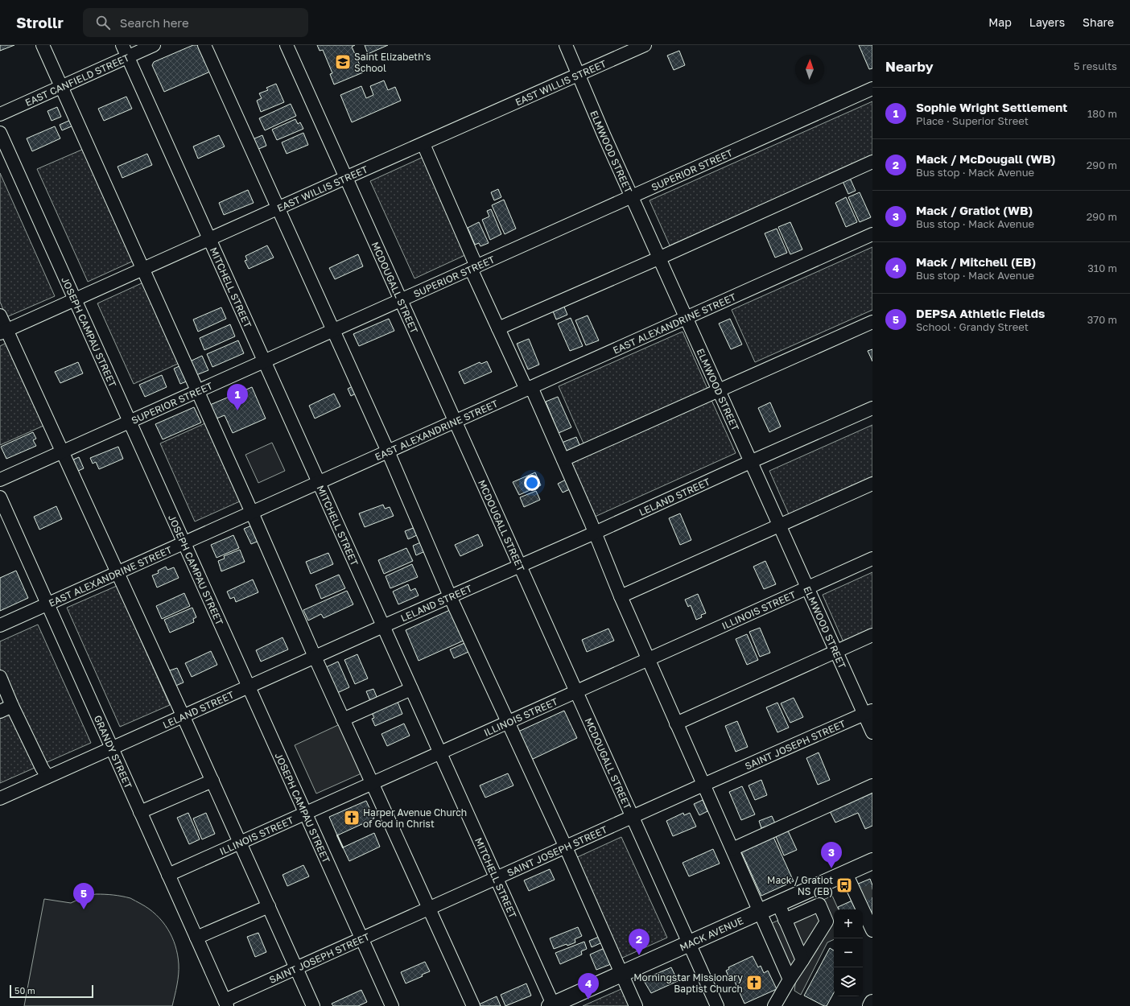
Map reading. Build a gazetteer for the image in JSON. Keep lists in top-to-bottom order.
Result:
{
  "streets": {
    "main road": ["MACK AVENUE"],
    "street": [
      "EAST CANFIELD STREET",
      "EAST WILLIS STREET",
      "ELMWOOD STREET",
      "SUPERIOR STREET",
      "MITCHELL STREET",
      "MCDOUGALL STREET",
      "EAST ALEXANDRINE STREET",
      "JOSEPH CAMPAU STREET",
      "LELAND STREET",
      "ILLINOIS STREET",
      "SAINT JOSEPH STREET",
      "GRANDY STREET"
    ]
  },
  "crossings": [
    ["EAST CANFIELD STREET", "MITCHELL STREET"],
    ["EAST WILLIS STREET", "ELMWOOD STREET"],
    ["EAST WILLIS STREET", "MITCHELL STREET"],
    ["EAST WILLIS STREET", "MCDOUGALL STREET"],
    ["EAST WILLIS STREET", "JOSEPH CAMPAU STREET"],
    ["ELMWOOD STREET", "SUPERIOR STREET"],
    ["ELMWOOD STREET", "EAST ALEXANDRINE STREET"],
    ["ELMWOOD STREET", "LELAND STREET"],
    ["ELMWOOD STREET", "ILLINOIS STREET"],
    ["ELMWOOD STREET", "SAINT JOSEPH STREET"],
    ["SUPERIOR STREET", "MITCHELL STREET"],
    ["SUPERIOR STREET", "MCDOUGALL STREET"],
    ["SUPERIOR STREET", "JOSEPH CAMPAU STREET"],
    ["MITCHELL STREET", "EAST ALEXANDRINE STREET"],
    ["MITCHELL STREET", "LELAND STREET"],
    ["MITCHELL STREET", "ILLINOIS STREET"],
    ["MITCHELL STREET", "SAINT JOSEPH STREET"],
    ["MITCHELL STREET", "MACK AVENUE"],
    ["MCDOUGALL STREET", "EAST ALEXANDRINE STREET"],
    ["MCDOUGALL STREET", "LELAND STREET"],
    ["MCDOUGALL STREET", "ILLINOIS STREET"],
    ["MCDOUGALL STREET", "SAINT JOSEPH STREET"],
    ["MCDOUGALL STREET", "MACK AVENUE"],
    ["EAST ALEXANDRINE STREET", "JOSEPH CAMPAU STREET"],
    ["EAST ALEXANDRINE STREET", "GRANDY STREET"],
    ["JOSEPH CAMPAU STREET", "LELAND STREET"],
    ["JOSEPH CAMPAU STREET", "ILLINOIS STREET"],
    ["JOSEPH CAMPAU STREET", "SAINT JOSEPH STREET"],
    ["LELAND STREET", "GRANDY STREET"],
    ["ILLINOIS STREET", "GRANDY STREET"],
    ["SAINT JOSEPH STREET", "GRANDY STREET"]
  ],
  "places": {
    "school or university": ["Saint Elizabeth's School"],
    "church": ["Harper Avenue Church of God in Christ", "Morningstar Missionary Baptist Church"],
    "bus stop": ["Mack / Gratiot NS (EB)"]
  },
  "scale_bar": "50 m",
  "north": "top",
  "page": {
    "header": "Strollr",
    "search": "Search here",
    "nav": ["Map", "Layers", "Share"],
    "heading": ["Nearby", "5 results"],
    "list": [
      {
        "mark": "1",
        "name": "Sophie Wright Settlement",
        "note": "Place · Superior Street",
        "value": "180 m"
      },
      {
        "mark": "2",
        "name": "Mack / McDougall (WB)",
        "note": "Bus stop · Mack Avenue",
        "value": "290 m"
      },
      {
        "mark": "3",
        "name": "Mack / Gratiot (WB)",
        "note": "Bus stop · Mack Avenue",
        "value": "290 m"
      },
      {
        "mark": "4",
        "name": "Mack / Mitchell (EB)",
        "note": "Bus stop · Mack Avenue",
        "value": "310 m"
      },
      {
        "mark": "5",
        "name": "DEPSA Athletic Fields",
        "note": "School · Grandy Street",
        "value": "370 m"
      }
    ],
    "pins": [
      "1",
      "3",
      "5",
      "2",
      "4"
    ],
    "map_buttons": ["+", "−"],
    "scale": "50 m"
  }
}
